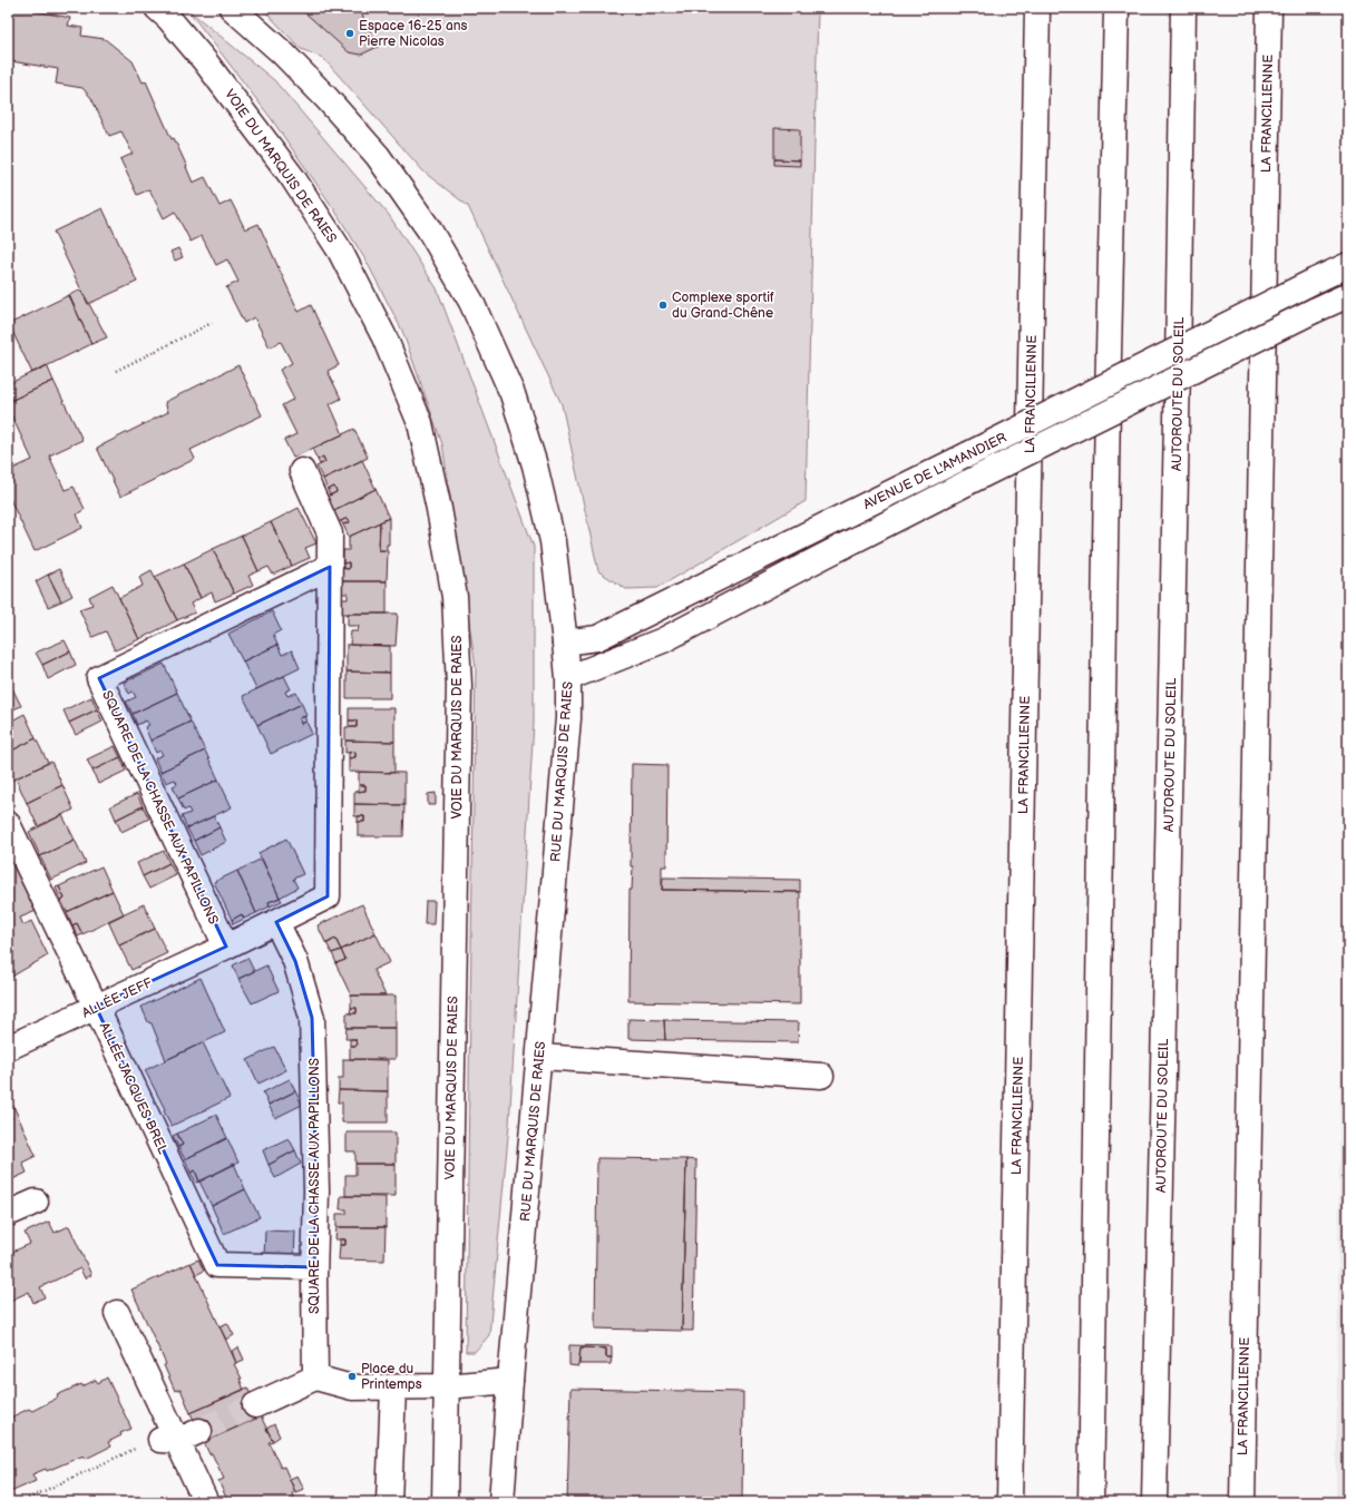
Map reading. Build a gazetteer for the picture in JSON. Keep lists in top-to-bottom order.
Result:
{
  "streets": {
    "main road": [
      "LA FRANCILIENNE",
      "VOIE DU MARQUIS DE RAIES",
      "AUTOROUTE DU SOLEIL",
      "AVENUE DE L'AMANDIER",
      "RUE DU MARQUIS DE RAIES",
      "SQUARE DE LA CHASSE AUX PAPILLONS",
      "ALLÉE JEFF",
      "ALLÉE JACQUES BREL"
    ]
  },
  "crossings": [
    ["AVENUE DE L'AMANDIER", "RUE DU MARQUIS DE RAIES"],
    ["SQUARE DE LA CHASSE AUX PAPILLONS", "ALLÉE JEFF"],
    ["SQUARE DE LA CHASSE AUX PAPILLONS", "ALLÉE JACQUES BREL"],
    ["ALLÉE JEFF", "ALLÉE JACQUES BREL"]
  ],
  "places": ["Espace 16-25 ans Pierre Nicolas", "Complexe sportif du Grand-Chêne", "Place du Printemps"]
}
